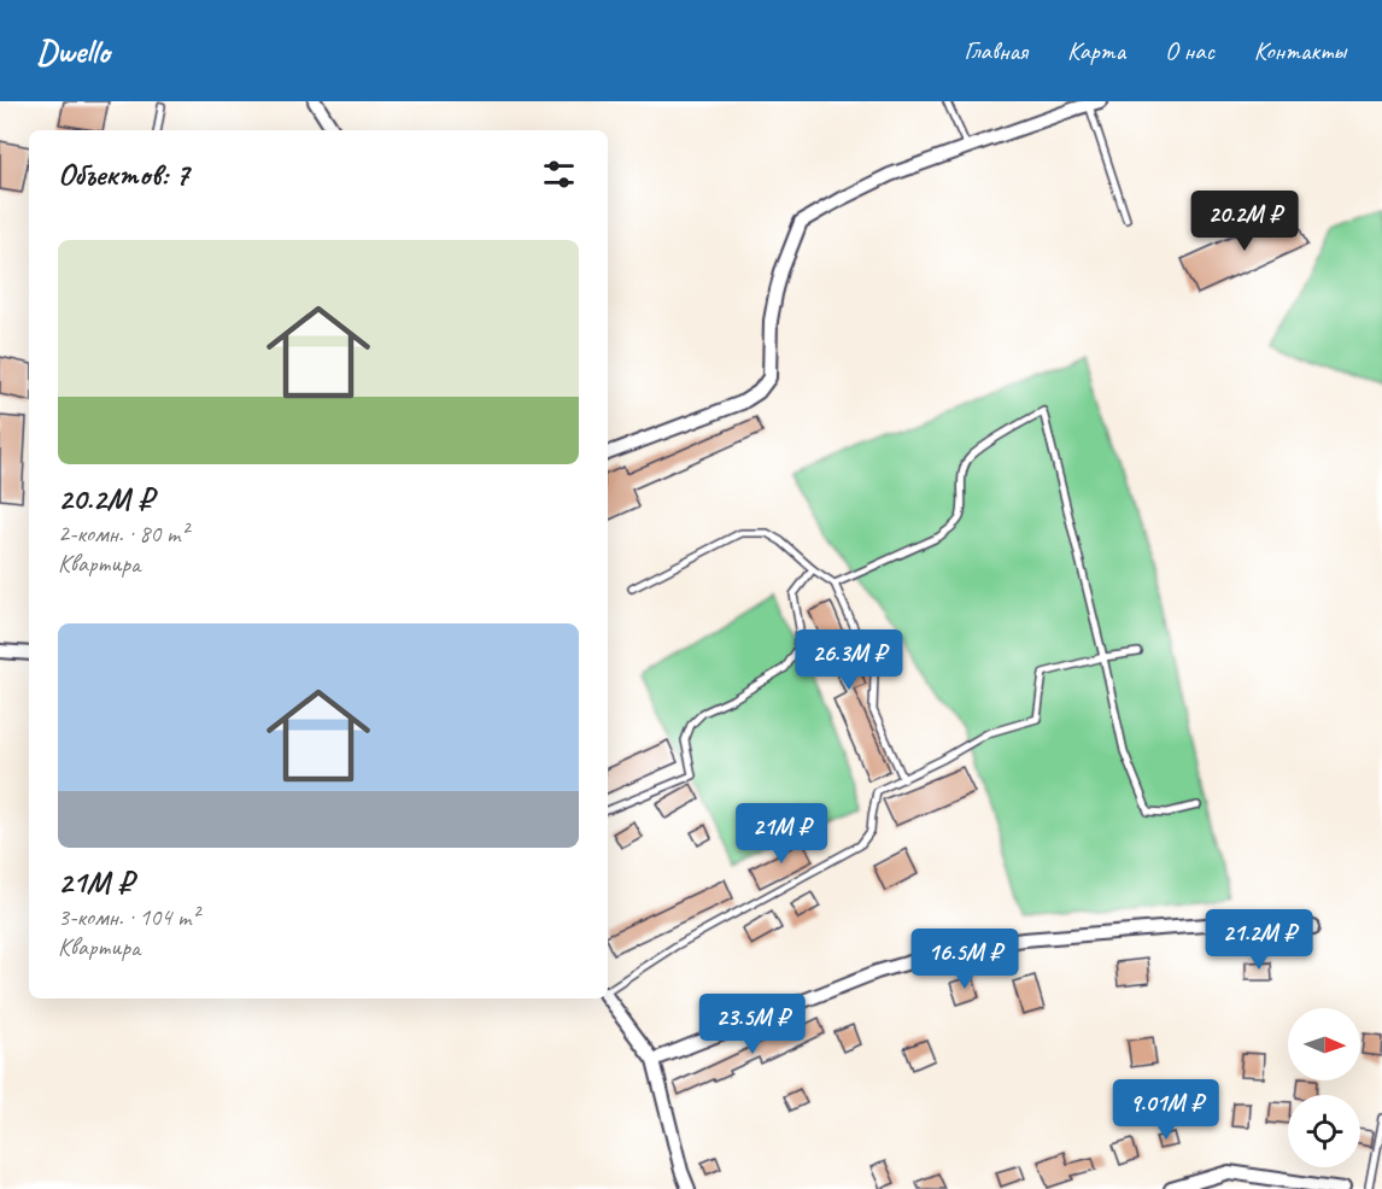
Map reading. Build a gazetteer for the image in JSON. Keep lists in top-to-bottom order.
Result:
{
  "north": "right",
  "page": {
    "header": "Dwello",
    "nav": [
      "Главная",
      "Карта",
      "О нас",
      "Контакты"
    ],
    "heading": "Объектов: 7",
    "price": [
      "20.2M ₽",
      "26.3M ₽",
      "21M ₽",
      "21.2M ₽",
      "16.5M ₽",
      "23.5M ₽",
      "9.01M ₽"
    ],
    "list": [
      {
        "name": "20.2M ₽",
        "note": "2-комн. · 80 m² · Квартира"
      },
      {
        "name": "21M ₽",
        "note": "3-комн. · 104 m² · Квартира"
      }
    ]
  }
}
